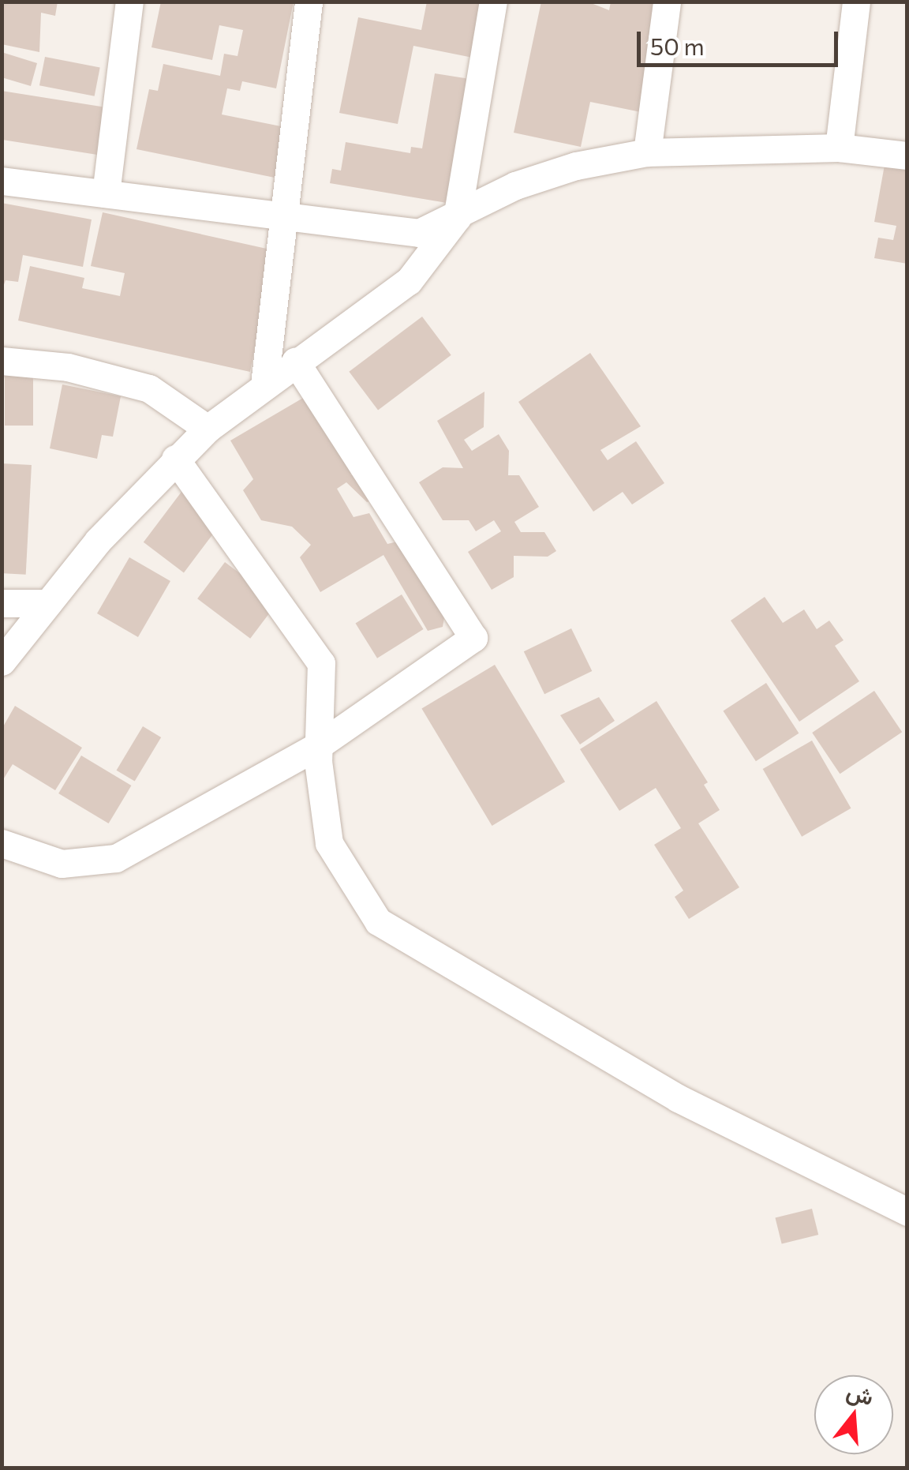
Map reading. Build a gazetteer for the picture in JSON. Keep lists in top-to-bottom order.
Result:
{
  "scale_bar": "50 m",
  "north": "top"
}
